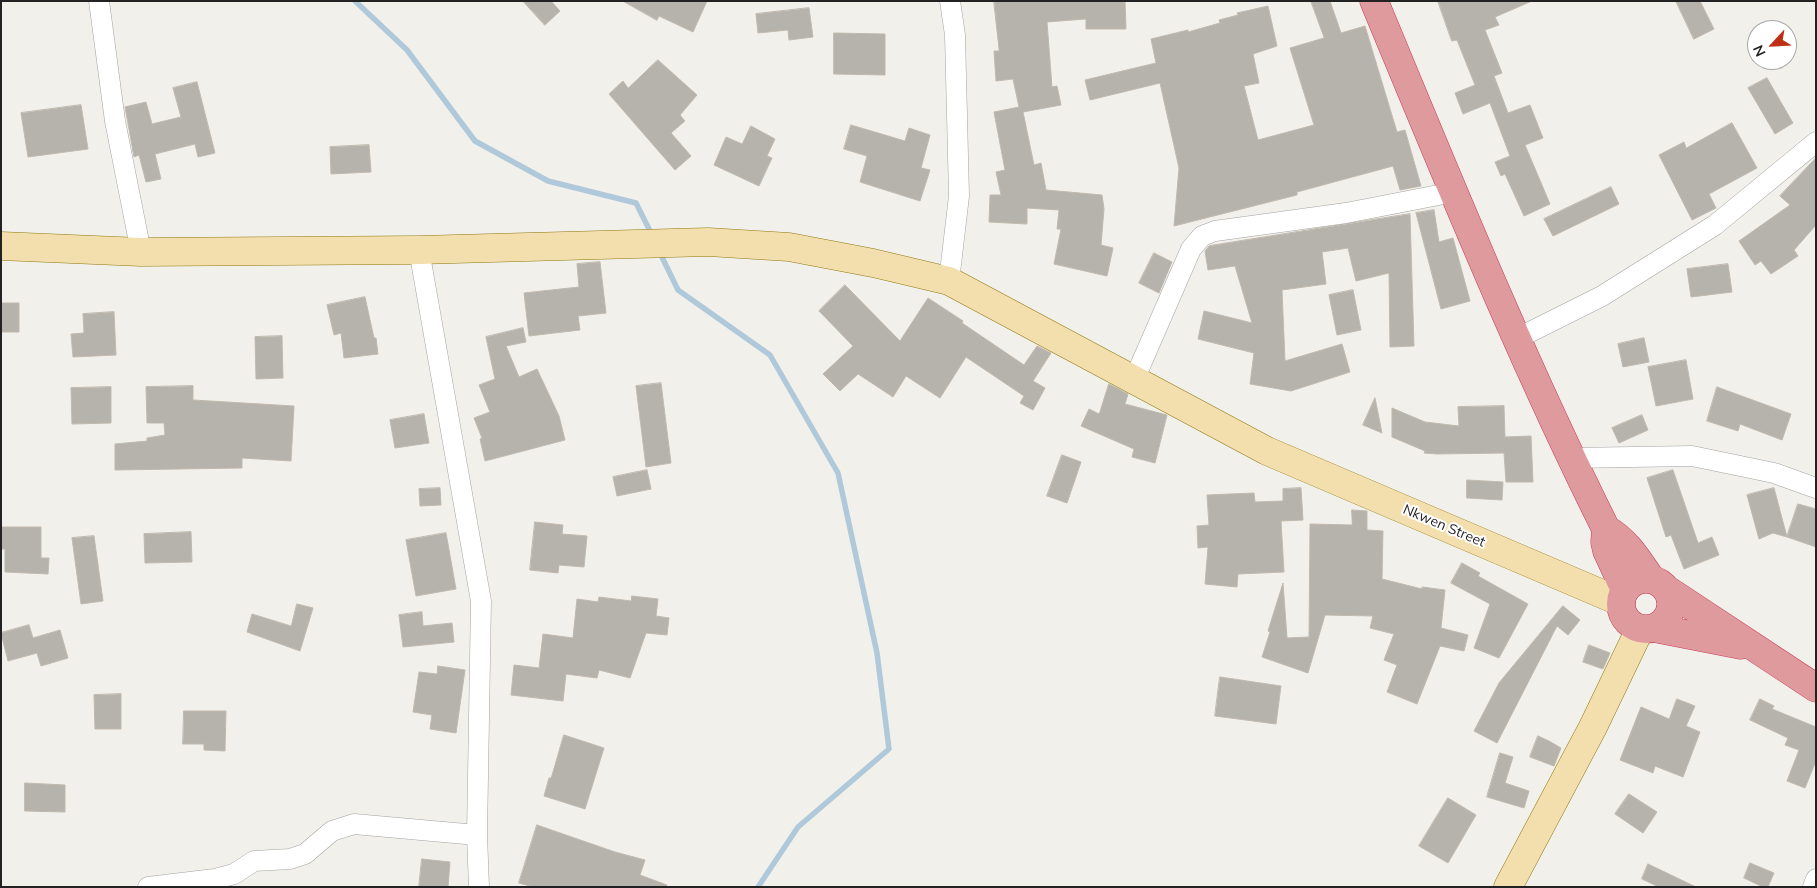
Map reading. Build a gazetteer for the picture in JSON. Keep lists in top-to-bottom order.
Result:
{
  "streets": {
    "main road": ["Nkwen Street"]
  },
  "north": "bottom left"
}
